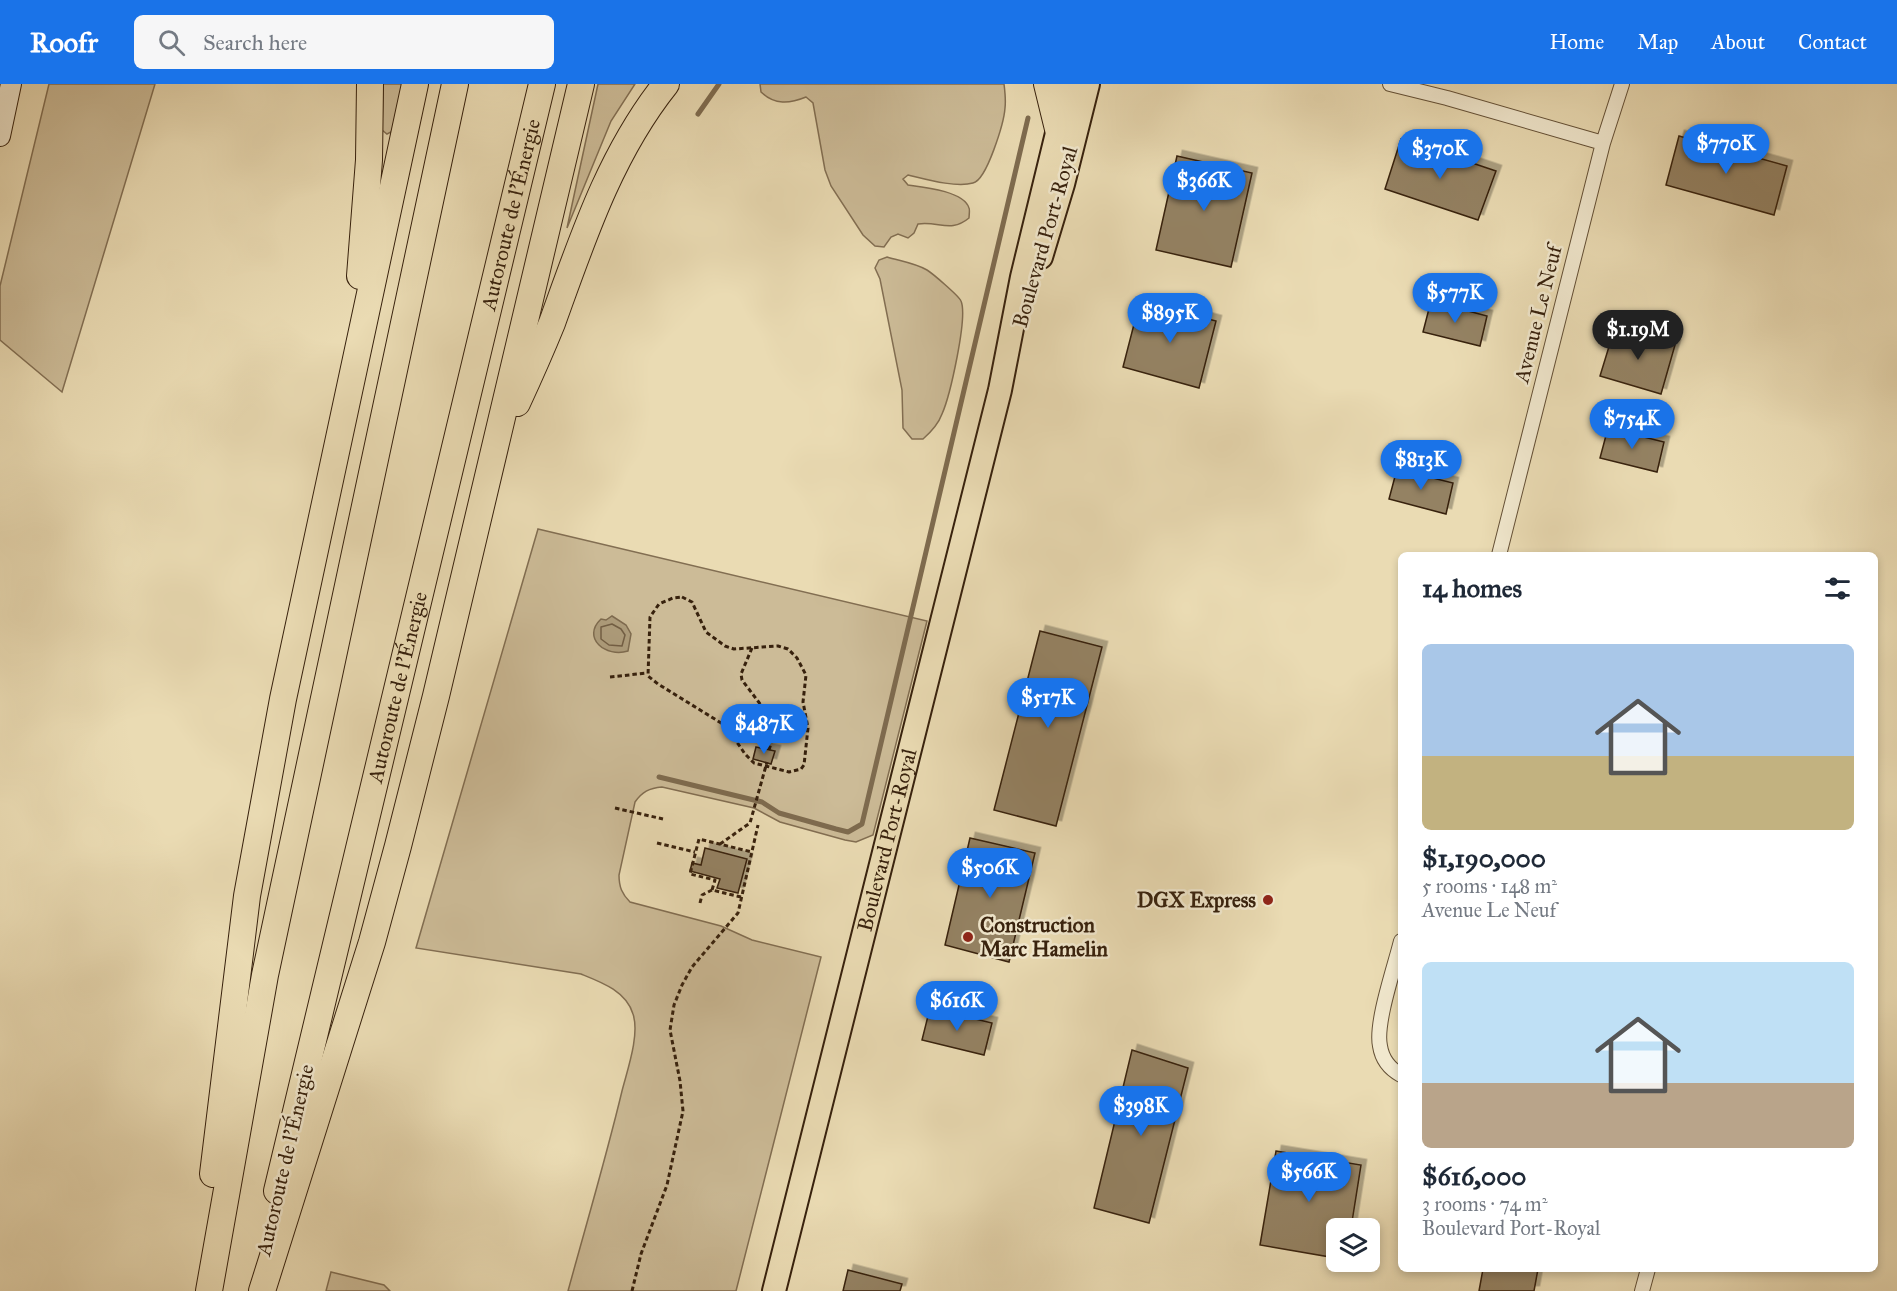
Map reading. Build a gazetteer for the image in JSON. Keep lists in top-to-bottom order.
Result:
{
  "streets": {
    "highway": ["Autoroute de l'Énergie"],
    "main road": ["Boulevard Port-Royal"],
    "street": ["Avenue Le Neuf"]
  },
  "places": ["DGX Express", "Construction Marc Hamelin"],
  "page": {
    "header": "Roofr",
    "search": "Search here",
    "nav": [
      "Home",
      "Map",
      "About",
      "Contact"
    ],
    "price": [
      "$770K",
      "$370K",
      "$366K",
      "$577K",
      "$895K",
      "$1.19M",
      "$754K",
      "$813K",
      "$517K",
      "$487K",
      "$506K",
      "$616K",
      "$398K",
      "$566K"
    ],
    "heading": "14 homes",
    "list": [
      {
        "name": "$1,190,000",
        "note": "5 rooms · 148 m² · Avenue Le Neuf"
      },
      {
        "name": "$616,000",
        "note": "3 rooms · 74 m² · Boulevard Port-Royal"
      }
    ]
  }
}
